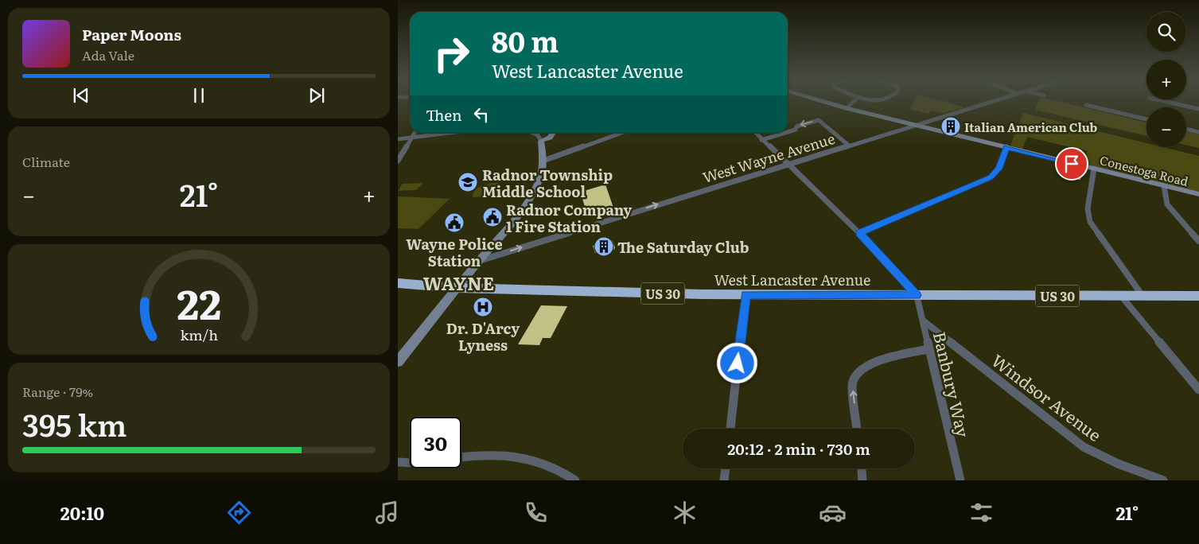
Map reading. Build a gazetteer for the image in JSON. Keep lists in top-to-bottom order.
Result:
{
  "streets": {
    "highway": ["West Lancaster Avenue", "US 30"],
    "main road": ["Conestoga Road"],
    "street": ["West Wayne Avenue", "Banbury Way", "Windsor Avenue"]
  },
  "crossings": [
    ["West Wayne Avenue", "Conestoga Road"],
    ["West Lancaster Avenue", "US 30"],
    ["West Lancaster Avenue", "Banbury Way"],
    ["Banbury Way", "Windsor Avenue"]
  ],
  "one_way": ["West Wayne Avenue"],
  "districts": ["WAYNE"],
  "places": {
    "building": ["Italian American Club", "The Saturday Club"],
    "school or university": ["Radnor Township Middle School"],
    "public building": ["Radnor Company 1 Fire Station", "Wayne Police Station"],
    "hospital": ["Dr. D'Arcy Lyness"]
  },
  "page": {
    "map_buttons": ["+", "−"],
    "turn": ["80 m", "West Lancaster Avenue"],
    "song": ["Paper Moons", "Ada Vale"],
    "then": "Then",
    "tile": [
      "Climate",
      ["Range · 79%", "395 km"]
    ],
    "heat": ["−", "21°", "+"],
    "limit": "30",
    "trip": "20:12 · 2 min · 730 m",
    "tabs": ["20:10", "21°"],
    "gauge": ["22", "km/h"]
  }
}
